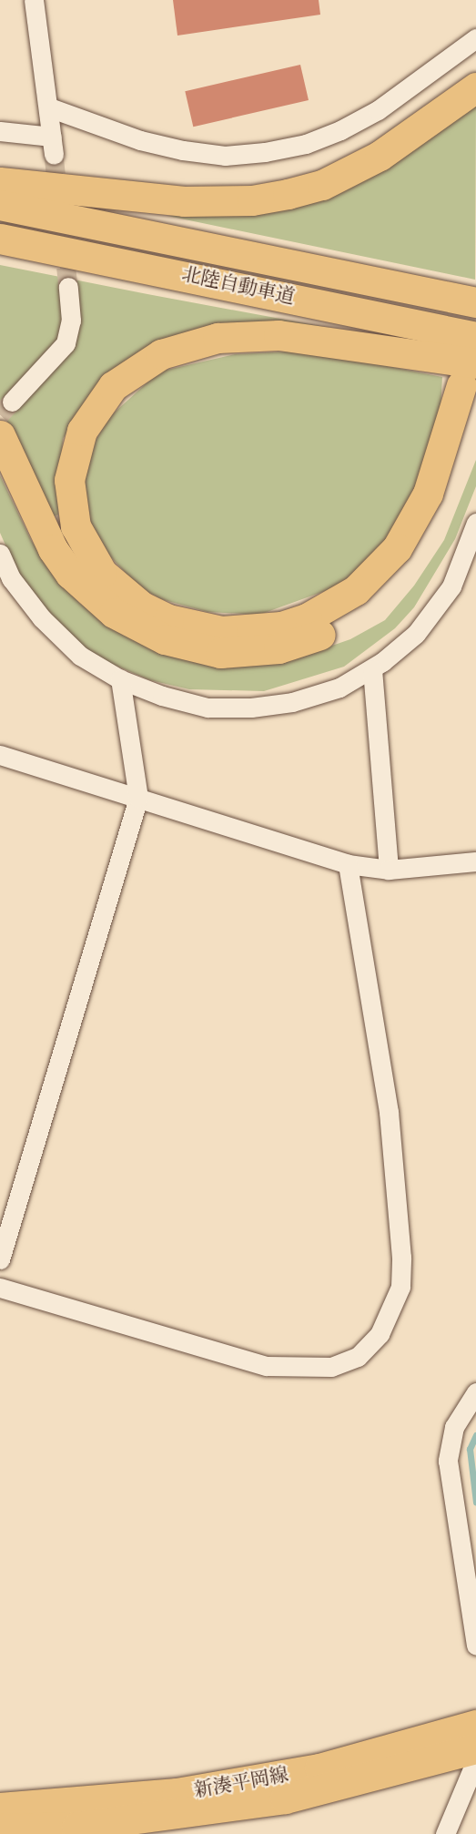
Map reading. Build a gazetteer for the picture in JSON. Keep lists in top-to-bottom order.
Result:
{
  "streets": {
    "main road": ["北陸自動車道", "新湊平岡線"]
  }
}
